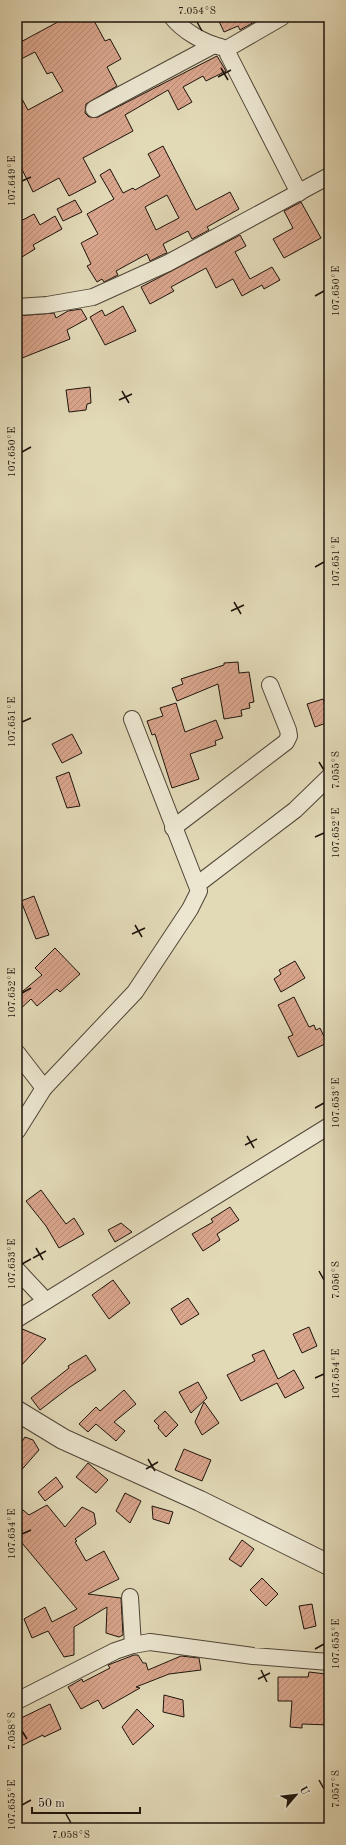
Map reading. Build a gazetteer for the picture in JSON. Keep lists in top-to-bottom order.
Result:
{
  "scale_bar": "50 m",
  "north": "top right",
  "coordinates": [
    "7.054°S",
    "107.649°E",
    "107.650°E",
    "107.651°E",
    "7.055°S",
    "107.652°E",
    "107.653°E",
    "7.056°S",
    "107.654°E",
    "107.655°E",
    "7.058°S",
    "7.057°S"
  ]
}
